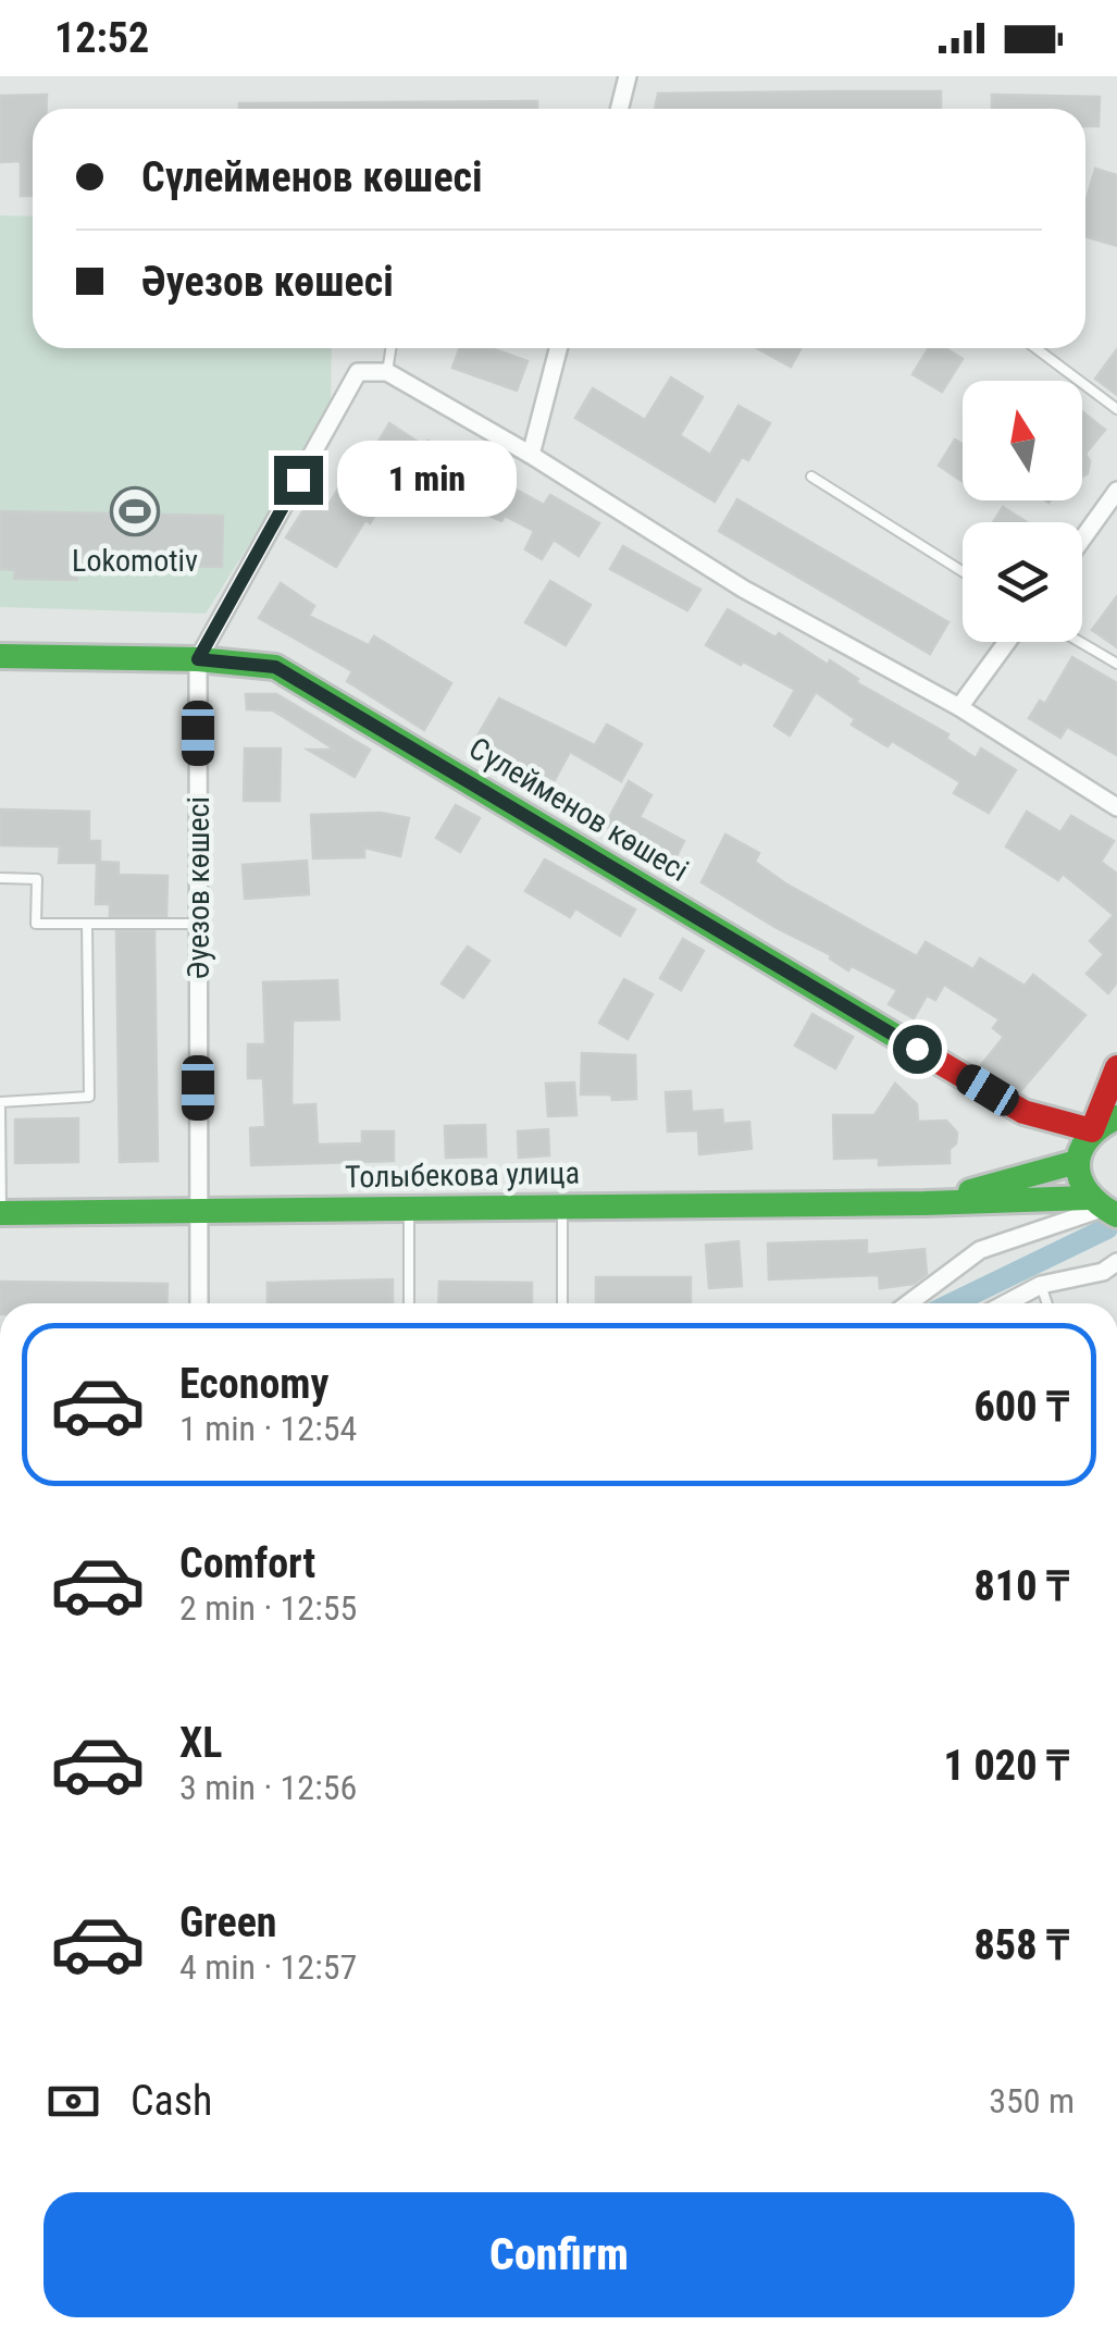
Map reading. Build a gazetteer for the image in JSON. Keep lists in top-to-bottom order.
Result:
{
  "streets": {
    "main road": ["Сүлейменов көшесі", "Толыбекова улица"],
    "street": ["Әуезов көшесі"]
  },
  "crossings": [
    ["Сүлейменов көшесі", "Әуезов көшесі"],
    ["Әуезов көшесі", "Толыбекова улица"]
  ],
  "places": {
    "sports": ["Lokomotiv"]
  },
  "north": "top",
  "page": {
    "status": "12:52",
    "banner": ["Сүлейменов көшесі", "Әуезов көшесі"],
    "bubble": "1 min",
    "list": [
      {
        "name": "Economy",
        "note": "1 min · 12:54",
        "value": "600 ₸"
      },
      {
        "name": "Comfort",
        "note": "2 min · 12:55",
        "value": "810 ₸"
      },
      {
        "name": "XL",
        "note": "3 min · 12:56",
        "value": "1 020 ₸"
      },
      {
        "name": "Green",
        "note": "4 min · 12:57",
        "value": "858 ₸"
      }
    ],
    "pay": ["Cash", "350 m"],
    "buttons": "Confirm"
  }
}
